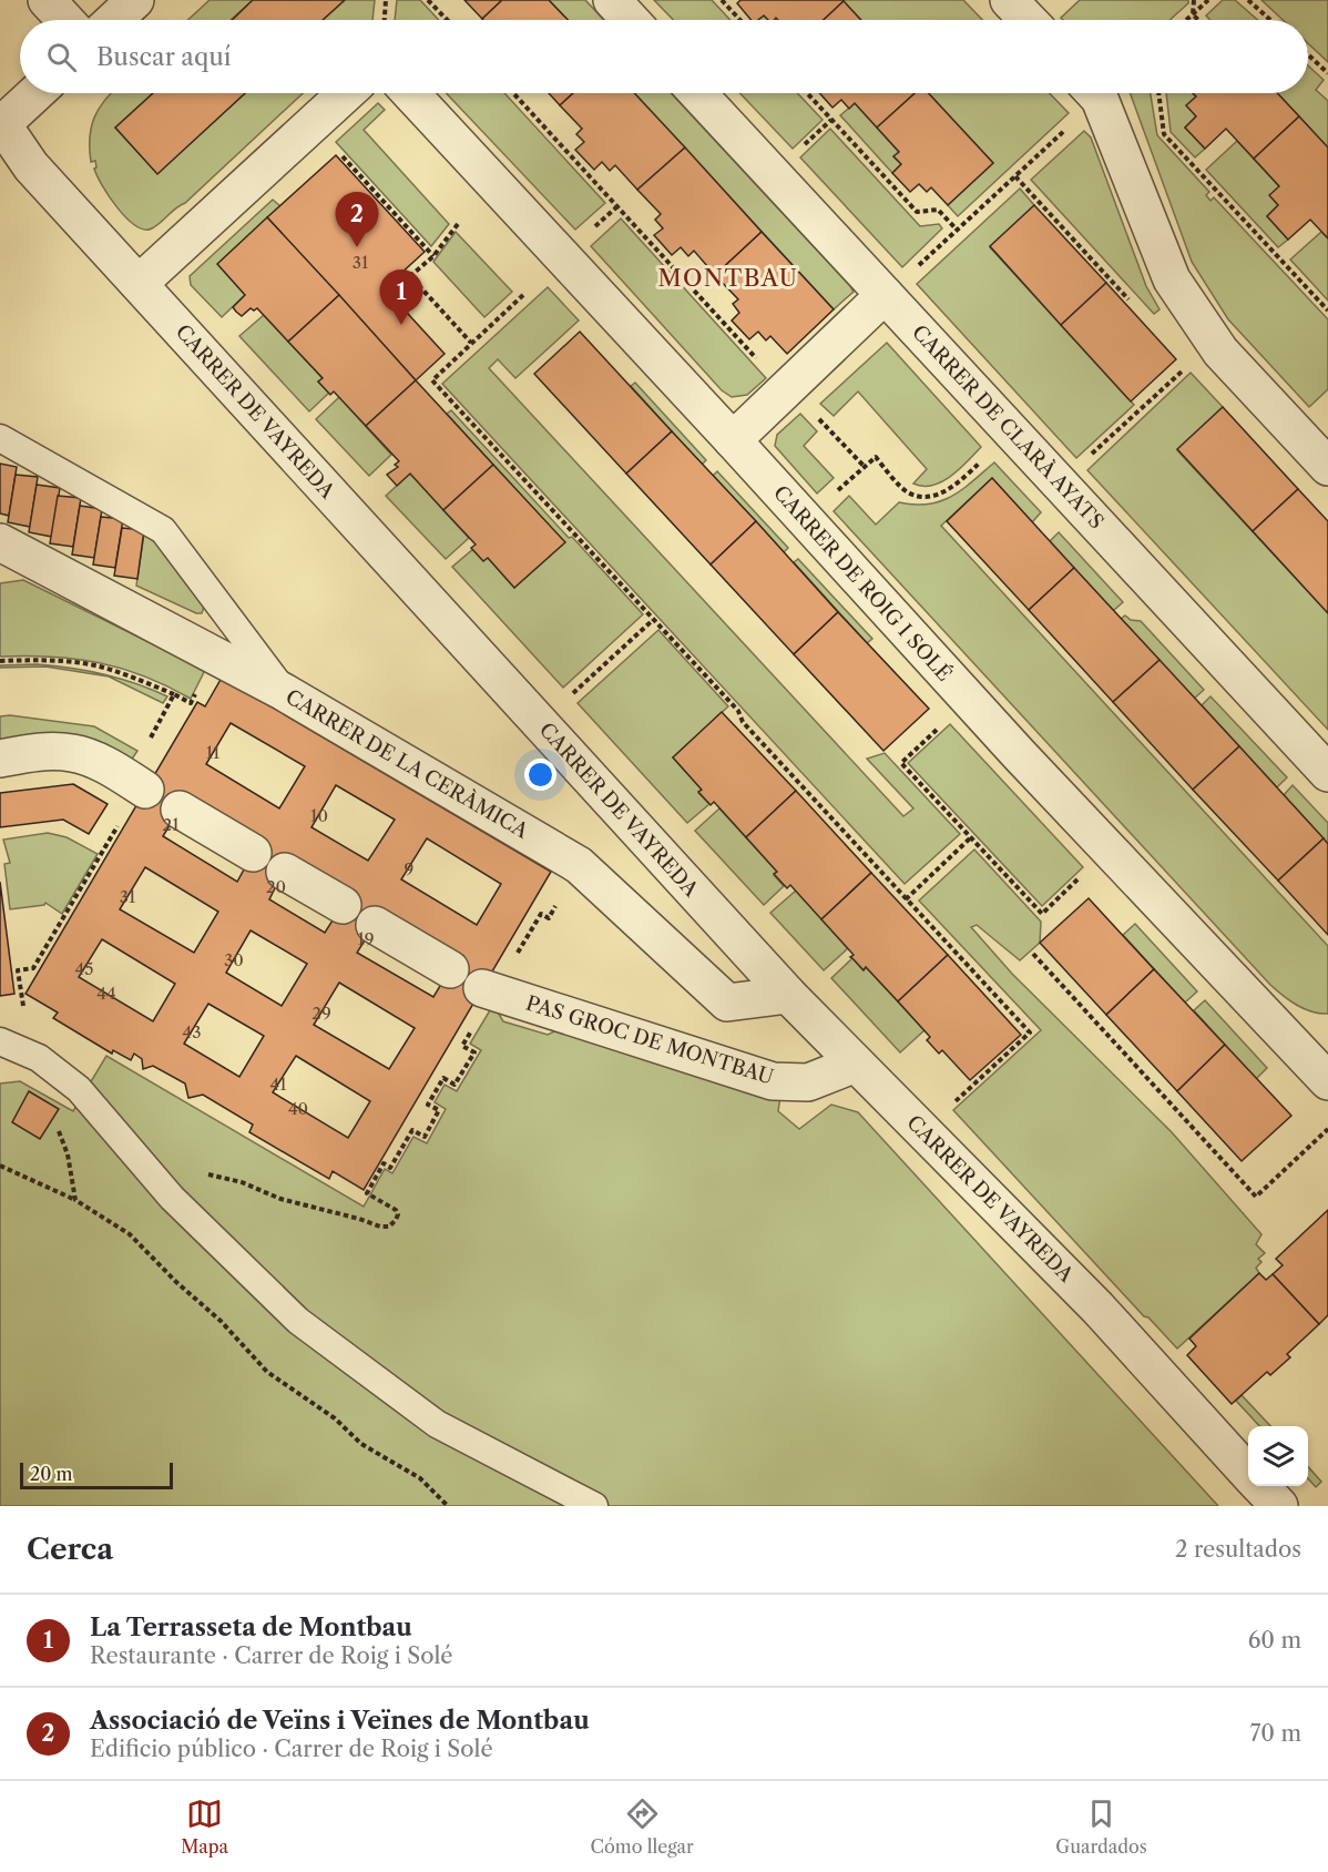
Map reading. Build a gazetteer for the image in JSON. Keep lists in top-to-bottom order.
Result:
{
  "streets": {
    "street": [
      "CARRER DE VAYREDA",
      "CARRER DE CLARÀ AYATS",
      "CARRER DE ROIG I SOLÉ",
      "CARRER DE LA CERÀMICA",
      "PAS GROC DE MONTBAU"
    ]
  },
  "crossings": [
    ["CARRER DE VAYREDA", "CARRER DE LA CERÀMICA"],
    ["CARRER DE VAYREDA", "PAS GROC DE MONTBAU"]
  ],
  "districts": ["MONTBAU"],
  "house_numbers": [
    "31",
    "11",
    "10",
    "21",
    "9",
    "20",
    "31",
    "19",
    "30",
    "45",
    "44",
    "29",
    "43",
    "41",
    "40"
  ],
  "scale_bar": "20 m",
  "page": {
    "search": "Buscar aquí",
    "pins": ["2", "1"],
    "scale": "20 m",
    "heading": ["Cerca", "2 resultados"],
    "list": [
      {
        "mark": "1",
        "name": "La Terrasseta de Montbau",
        "note": "Restaurante · Carrer de Roig i Solé",
        "value": "60 m"
      },
      {
        "mark": "2",
        "name": "Associació de Veïns i Veïnes de Montbau",
        "note": "Edificio público · Carrer de Roig i Solé",
        "value": "70 m"
      }
    ],
    "nav": ["Mapa", "Cómo llegar", "Guardados"]
  }
}
